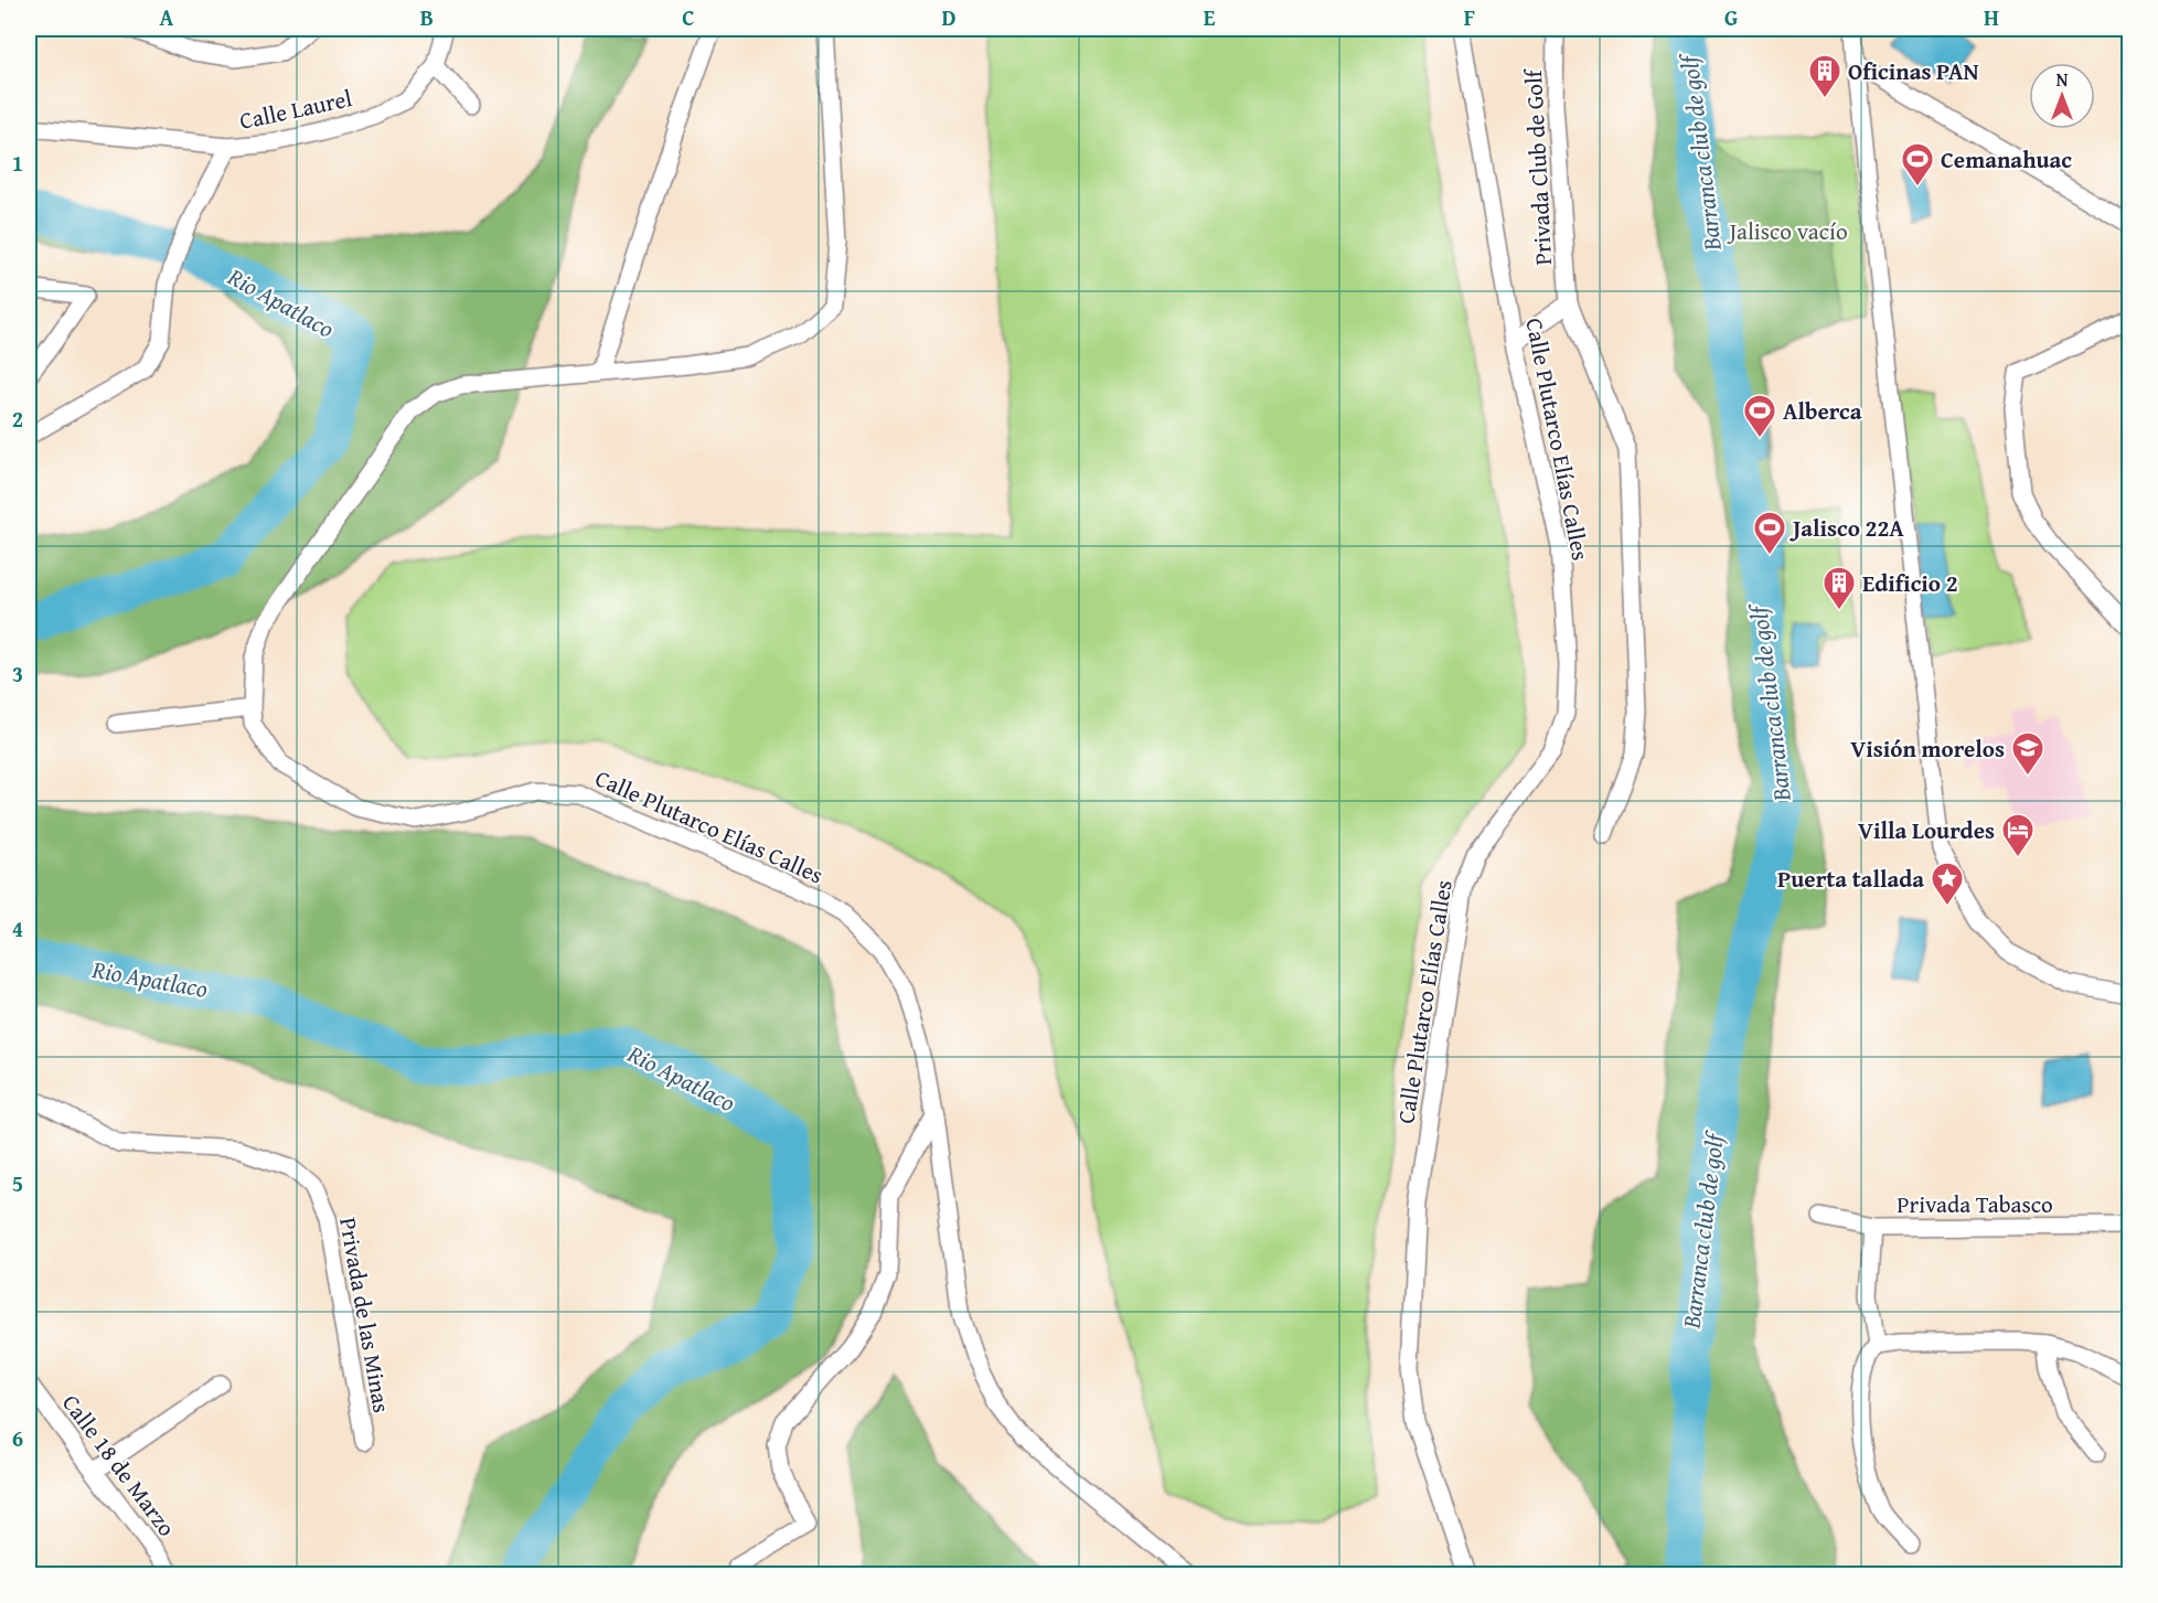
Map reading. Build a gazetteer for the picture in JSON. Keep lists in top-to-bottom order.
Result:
{
  "streets": {
    "street": [
      "Calle Laurel",
      "Privada Club de Golf",
      "Calle Plutarco Elías Calles",
      "Privada Tabasco",
      "Privada de las Minas",
      "Calle 18 de Marzo"
    ]
  },
  "water": ["Barranca club de golf", "Rio Apatlaco"],
  "parks": ["Jalisco vacío"],
  "places": {
    "building": ["Oficinas PAN", "Edificio 2"],
    "sports": ["Cemanahuac", "Alberca", "Jalisco 22A"],
    "school or university": ["Visión morelos"],
    "hotel": ["Villa Lourdes"],
    "place": ["Puerta tallada"]
  },
  "north": "top",
  "grid": {
    "columns": [
      "A",
      "B",
      "C",
      "D",
      "E",
      "F",
      "G",
      "H"
    ],
    "rows": [
      "1",
      "2",
      "3",
      "4",
      "5",
      "6"
    ]
  }
}
